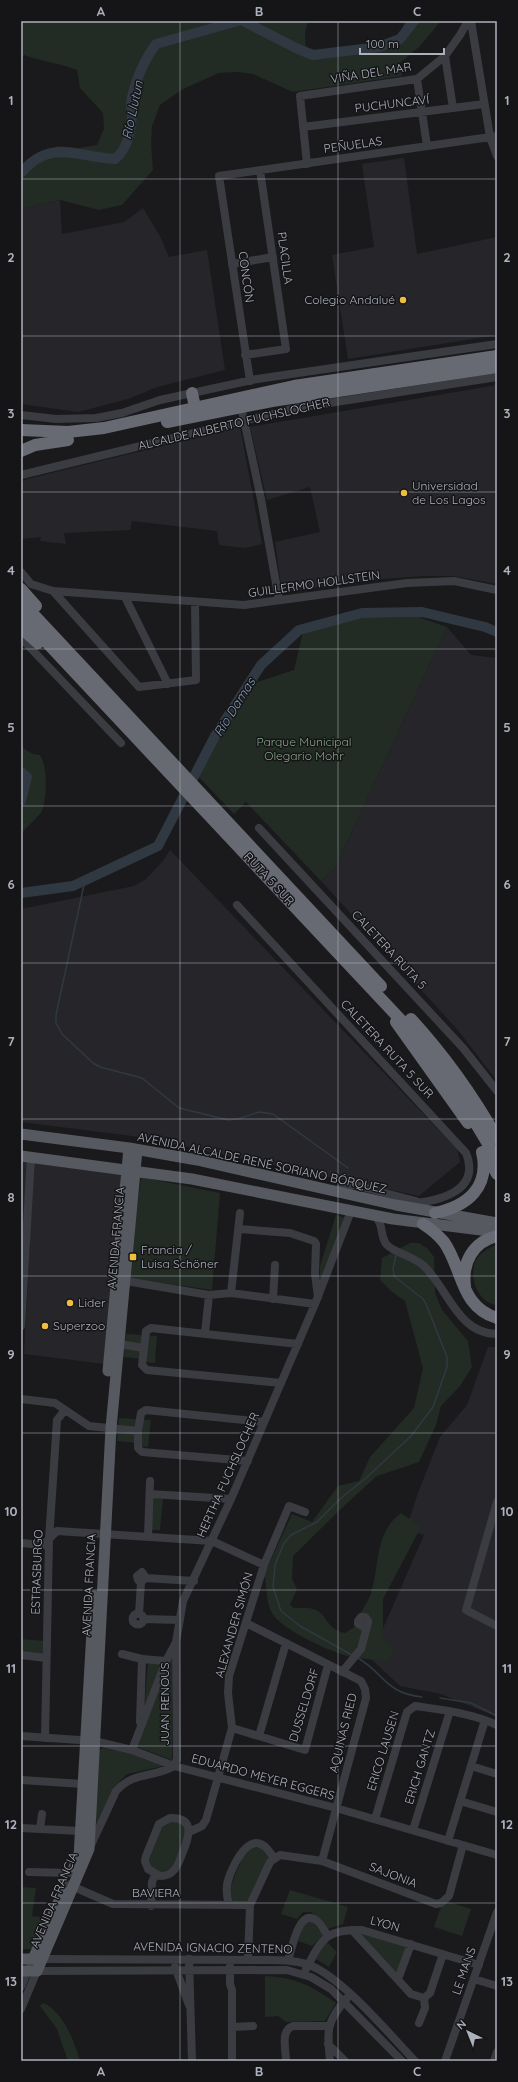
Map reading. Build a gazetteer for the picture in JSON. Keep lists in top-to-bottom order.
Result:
{
  "streets": {
    "highway": ["ALCALDE ALBERTO FUCHSLOCHER", "RUTA 5 SUR"],
    "main road": ["AVENIDA ALCALDE RENÉ SORIANO BÓRQUEZ", "AVENIDA FRANCIA", "AVENIDA IGNACIO ZENTENO"],
    "street": [
      "VIÑA DEL MAR",
      "PUCHUNCAVÍ",
      "PEÑUELAS",
      "PLACILLA",
      "CONCÓN",
      "GUILLERMO HOLLSTEIN",
      "CALETERA RUTA 5",
      "CALETERA RUTA 5 SUR",
      "HERTHA FUCHSLOCHER",
      "ESTRASBURGO",
      "ALEXANDER SIMÓN",
      "JUAN RENOUS",
      "DUSSELDORF",
      "AQUINAS RIED",
      "ERICO LAUSEN",
      "ERICH GANTZ",
      "EDUARDO MEYER EGGERS",
      "SAJONIA",
      "BAVIERA",
      "LYON",
      "LE MANS"
    ]
  },
  "crossings": [
    ["VIÑA DEL MAR", "PUCHUNCAVÍ"],
    ["PEÑUELAS", "PLACILLA"],
    ["PEÑUELAS", "CONCÓN"],
    ["PLACILLA", "CONCÓN"],
    ["CALETERA RUTA 5 SUR", "AVENIDA ALCALDE RENÉ SORIANO BÓRQUEZ"],
    ["AVENIDA ALCALDE RENÉ SORIANO BÓRQUEZ", "AVENIDA FRANCIA"],
    ["AVENIDA FRANCIA", "EDUARDO MEYER EGGERS"],
    ["AVENIDA FRANCIA", "BAVIERA"],
    ["AVENIDA FRANCIA", "AVENIDA IGNACIO ZENTENO"],
    ["HERTHA FUCHSLOCHER", "JUAN RENOUS"],
    ["HERTHA FUCHSLOCHER", "EDUARDO MEYER EGGERS"],
    ["ESTRASBURGO", "EDUARDO MEYER EGGERS"],
    ["ALEXANDER SIMÓN", "DUSSELDORF"],
    ["ALEXANDER SIMÓN", "EDUARDO MEYER EGGERS"],
    ["JUAN RENOUS", "EDUARDO MEYER EGGERS"],
    ["AQUINAS RIED", "EDUARDO MEYER EGGERS"],
    ["AQUINAS RIED", "SAJONIA"],
    ["ERICO LAUSEN", "ERICH GANTZ"],
    ["ERICO LAUSEN", "EDUARDO MEYER EGGERS"],
    ["ERICH GANTZ", "EDUARDO MEYER EGGERS"],
    ["EDUARDO MEYER EGGERS", "SAJONIA"],
    ["LYON", "LE MANS"]
  ],
  "water": ["Río Llutun", "Río Damas"],
  "parks": ["Parque Municipal Olegario Mohr"],
  "places": {
    "other": [
      "Colegio Andalué",
      "Universidad de Los Lagos",
      "Lider",
      "Superzoo"
    ],
    "transit": ["Francia / Luisa Schöner"]
  },
  "scale_bar": "100 m",
  "north": "top left",
  "grid": {
    "columns": ["A", "B", "C"],
    "rows": [
      "1",
      "2",
      "3",
      "4",
      "5",
      "6",
      "7",
      "8",
      "9",
      "10",
      "11",
      "12",
      "13"
    ]
  }
}
